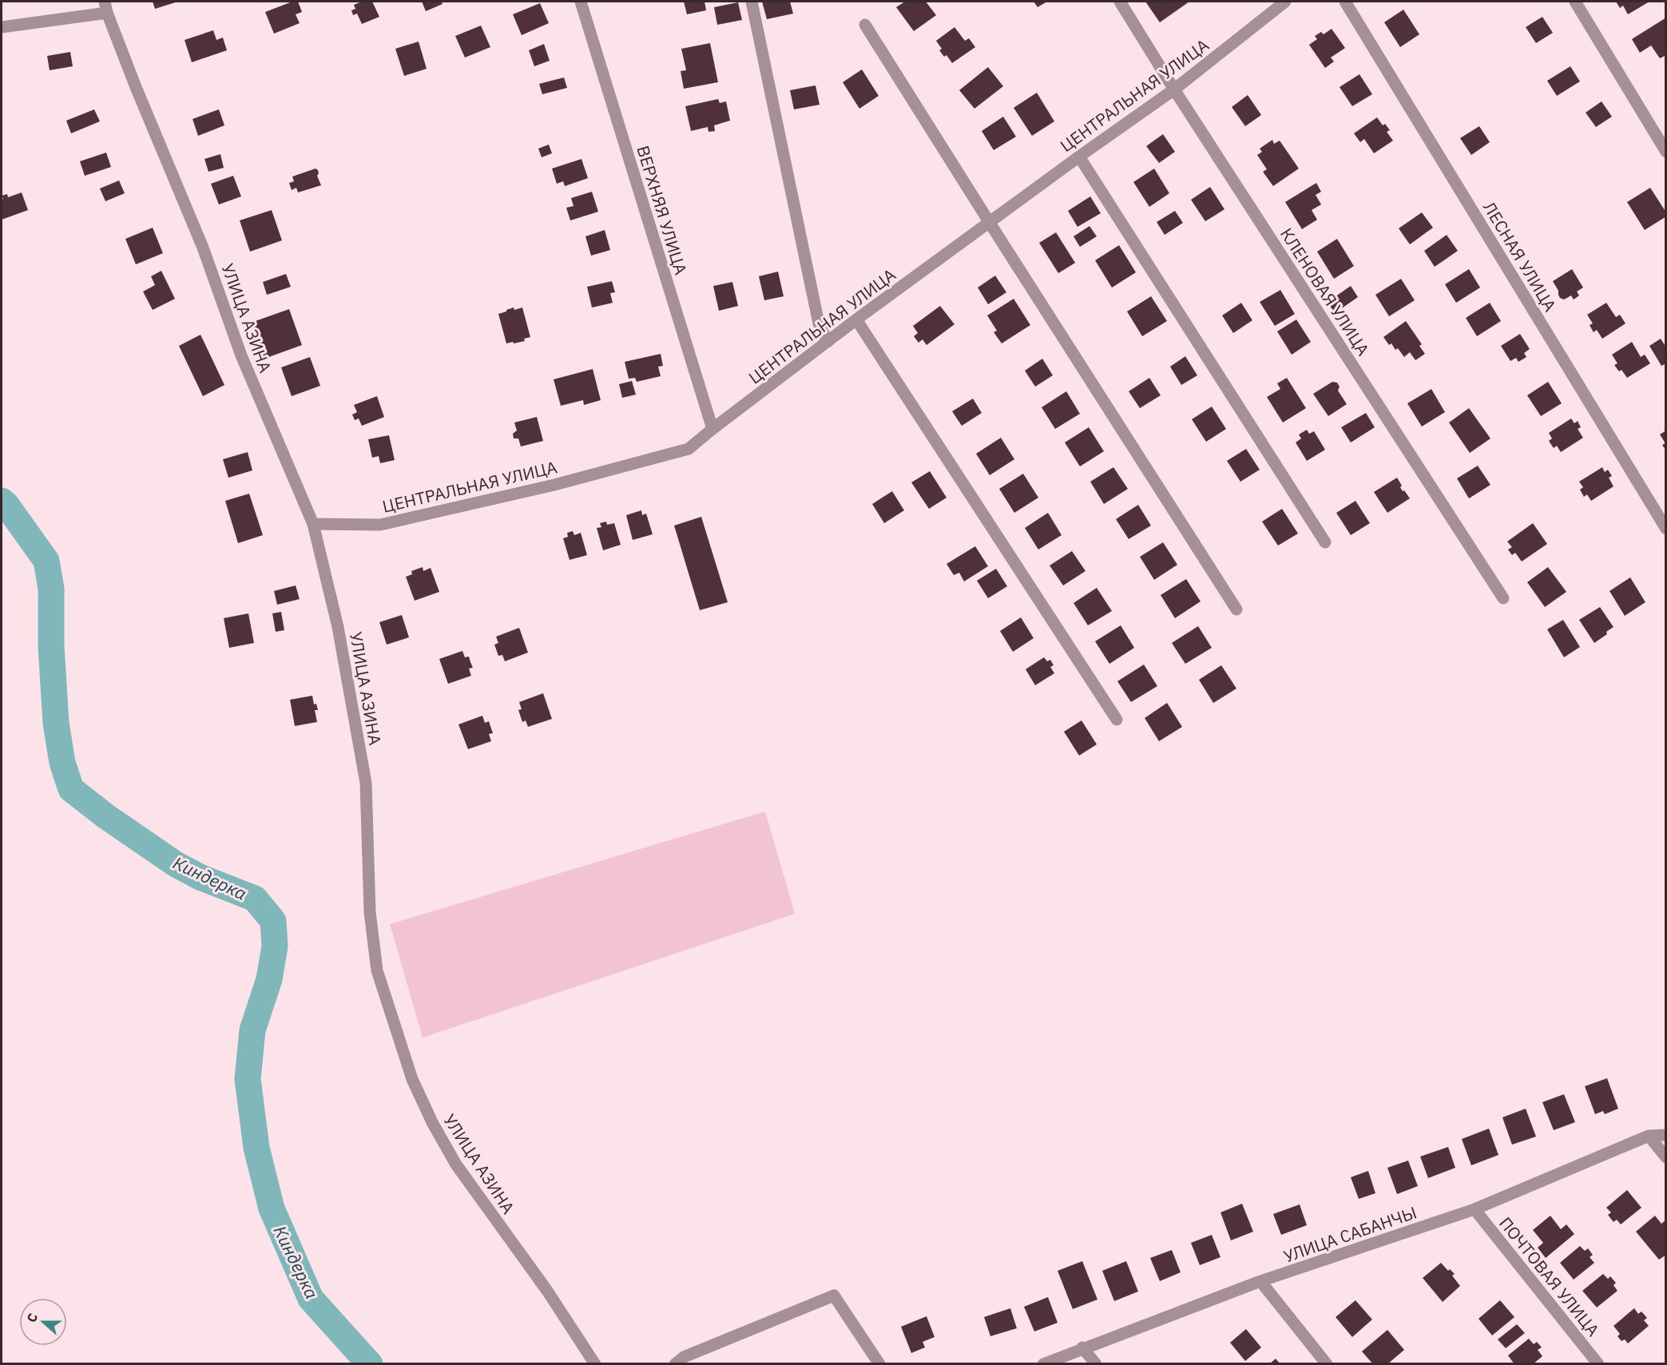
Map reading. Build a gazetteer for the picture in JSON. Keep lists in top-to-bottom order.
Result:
{
  "streets": {
    "street": [
      "ЦЕНТРАЛЬНАЯ УЛИЦА",
      "ВЕРХНЯЯ УЛИЦА",
      "ЛЕСНАЯ УЛИЦА",
      "КЛЕНОВАЯ УЛИЦА",
      "УЛИЦА АЗИНА",
      "УЛИЦА САБАНЧЫ",
      "ПОЧТОВАЯ УЛИЦА"
    ]
  },
  "crossings": [
    ["ЦЕНТРАЛЬНАЯ УЛИЦА", "ВЕРХНЯЯ УЛИЦА"],
    ["ЦЕНТРАЛЬНАЯ УЛИЦА", "КЛЕНОВАЯ УЛИЦА"],
    ["ЦЕНТРАЛЬНАЯ УЛИЦА", "УЛИЦА АЗИНА"],
    ["УЛИЦА САБАНЧЫ", "ПОЧТОВАЯ УЛИЦА"]
  ],
  "water": ["Киндерка"],
  "north": "left"
}
